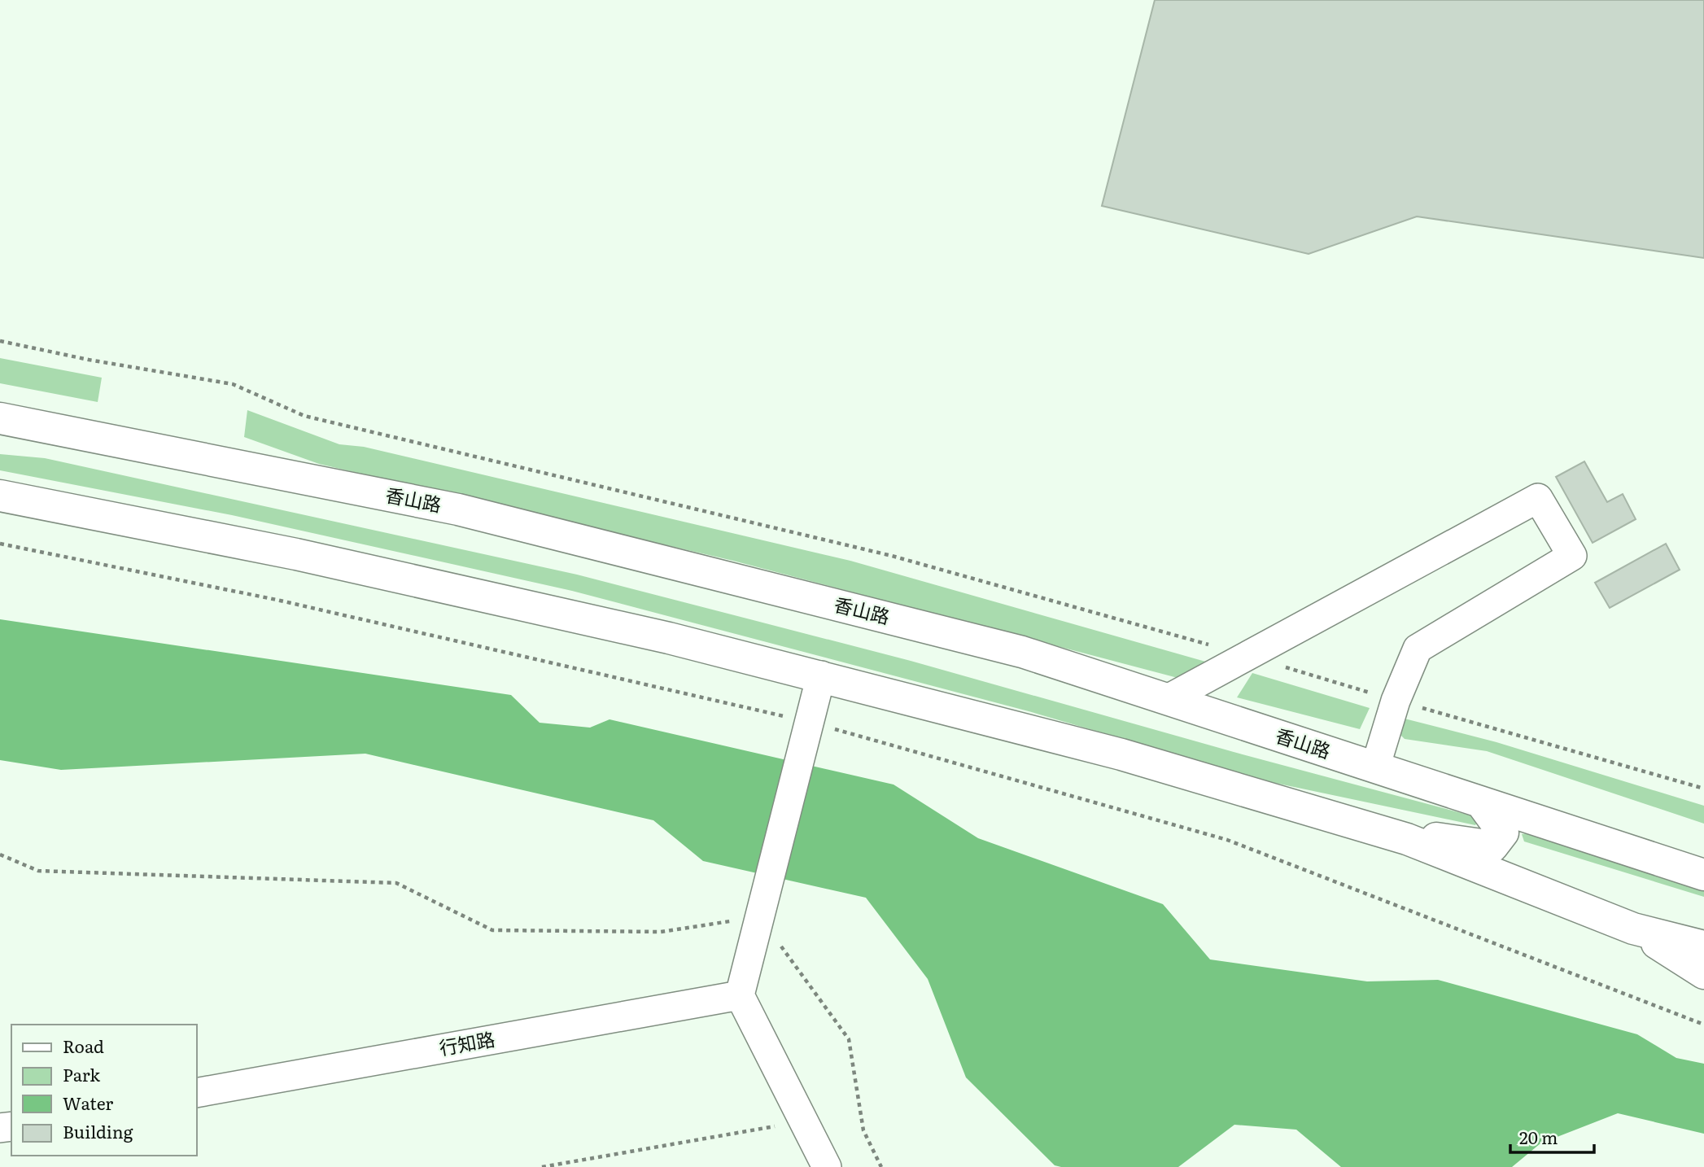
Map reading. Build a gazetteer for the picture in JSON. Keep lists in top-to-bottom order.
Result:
{
  "streets": {
    "main road": ["香山路"],
    "street": ["行知路"]
  },
  "legend": [
    "Road",
    "Park",
    "Water",
    "Building"
  ],
  "scale_bar": "20 m"
}
